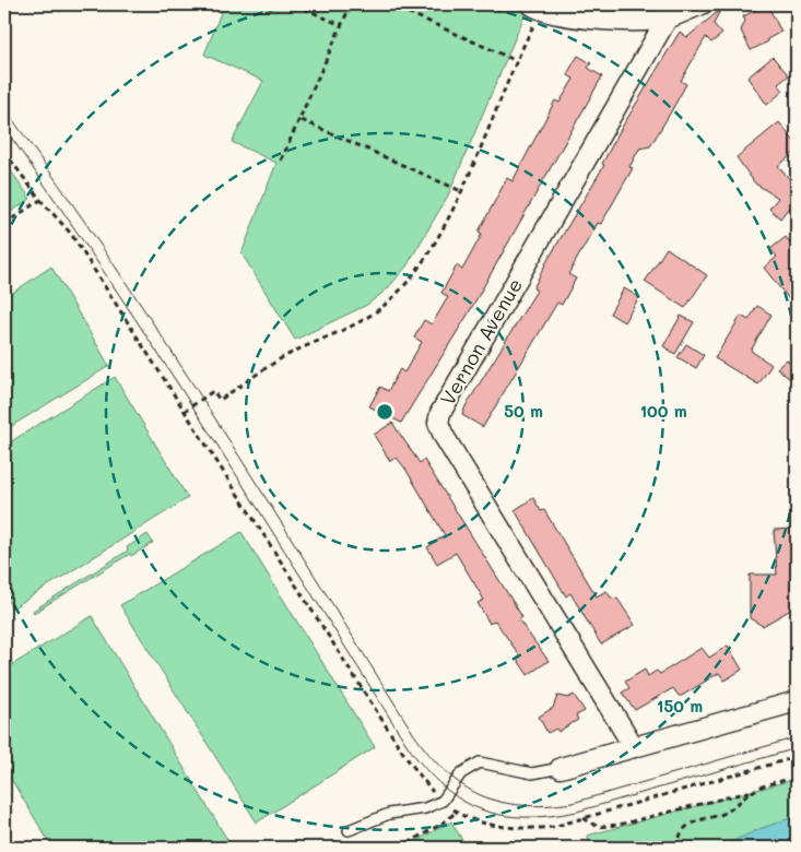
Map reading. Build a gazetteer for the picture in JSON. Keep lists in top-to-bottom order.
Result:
{
  "streets": {
    "street": ["Vernon Avenue"]
  },
  "rings": ["50 m", "100 m", "150 m"]
}
